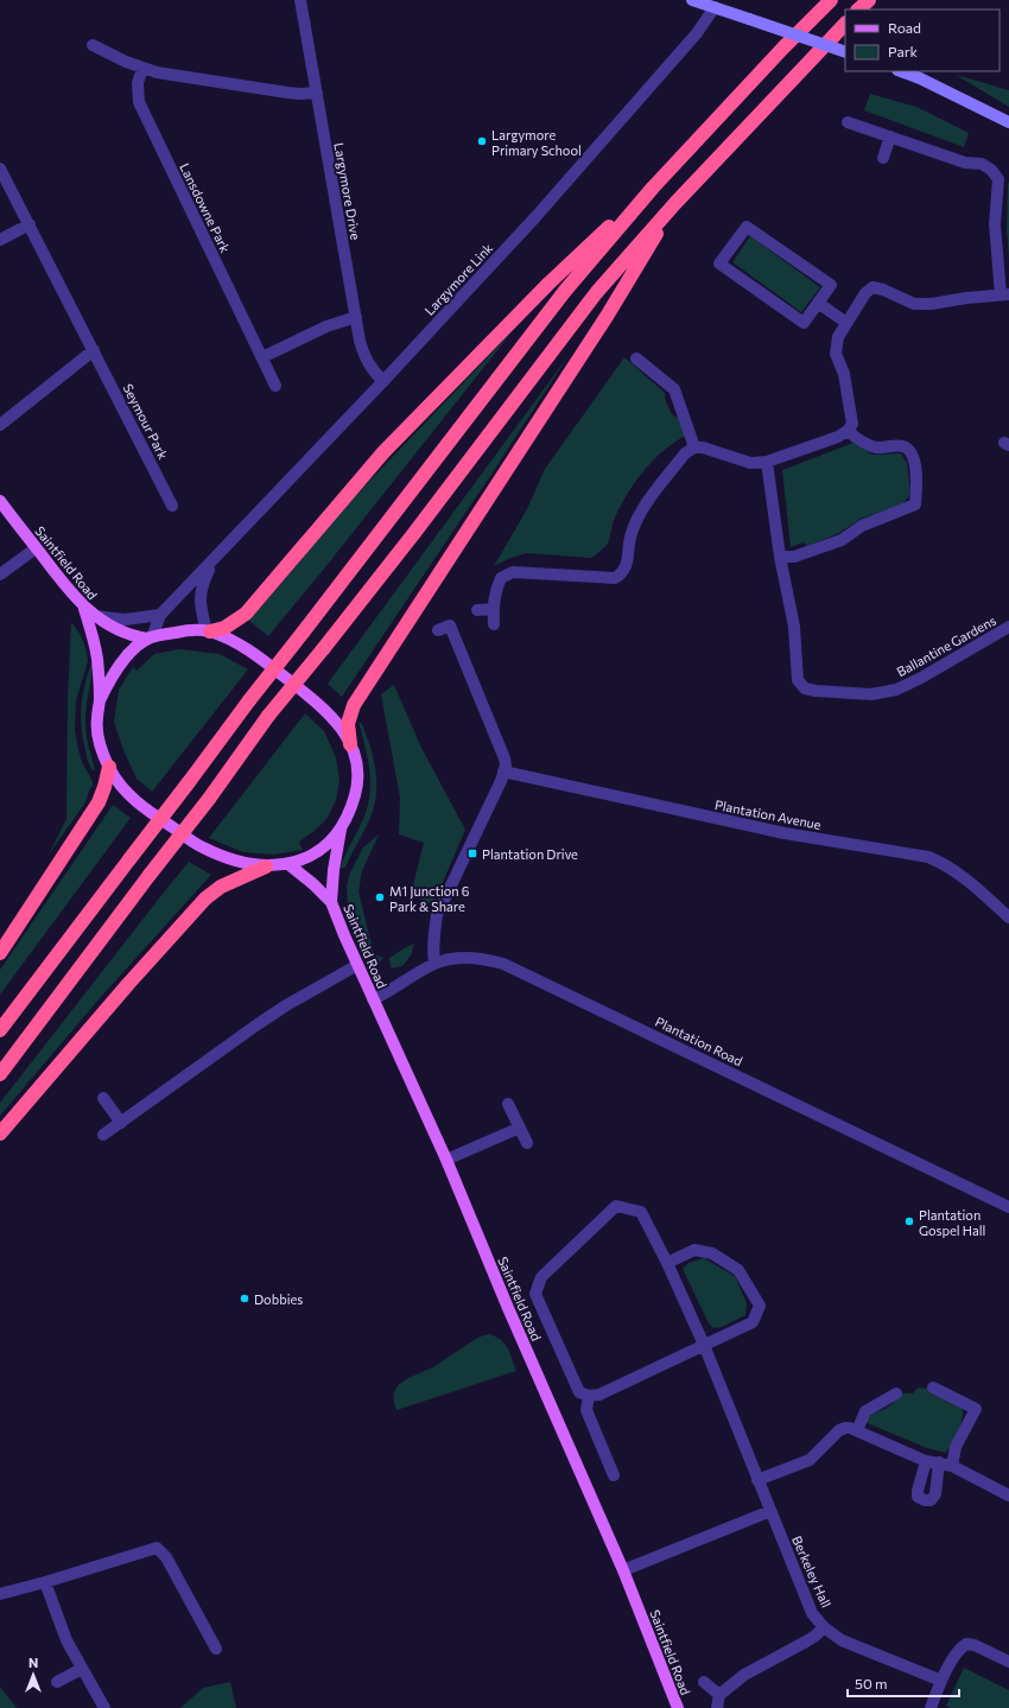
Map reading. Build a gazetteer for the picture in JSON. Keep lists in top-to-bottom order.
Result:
{
  "streets": {
    "main road": ["Saintfield Road"],
    "street": [
      "Largymore Drive",
      "Lansdowne Park",
      "Largymore Link",
      "Seymour Park",
      "Ballantine Gardens",
      "Plantation Avenue",
      "Plantation Road",
      "Berkeley Hall"
    ]
  },
  "crossings": [
    ["Largymore Drive", "Largymore Link"],
    ["Largymore Link", "Saintfield Road"],
    ["Saintfield Road", "Plantation Road"]
  ],
  "places": {
    "other": [
      "Largymore Primary School",
      "M1 Junction 6 Park & Share",
      "Plantation Gospel Hall",
      "Dobbies"
    ],
    "transit": ["Plantation Drive"]
  },
  "legend": ["Road", "Park"],
  "scale_bar": "50 m",
  "north": "top"
}
